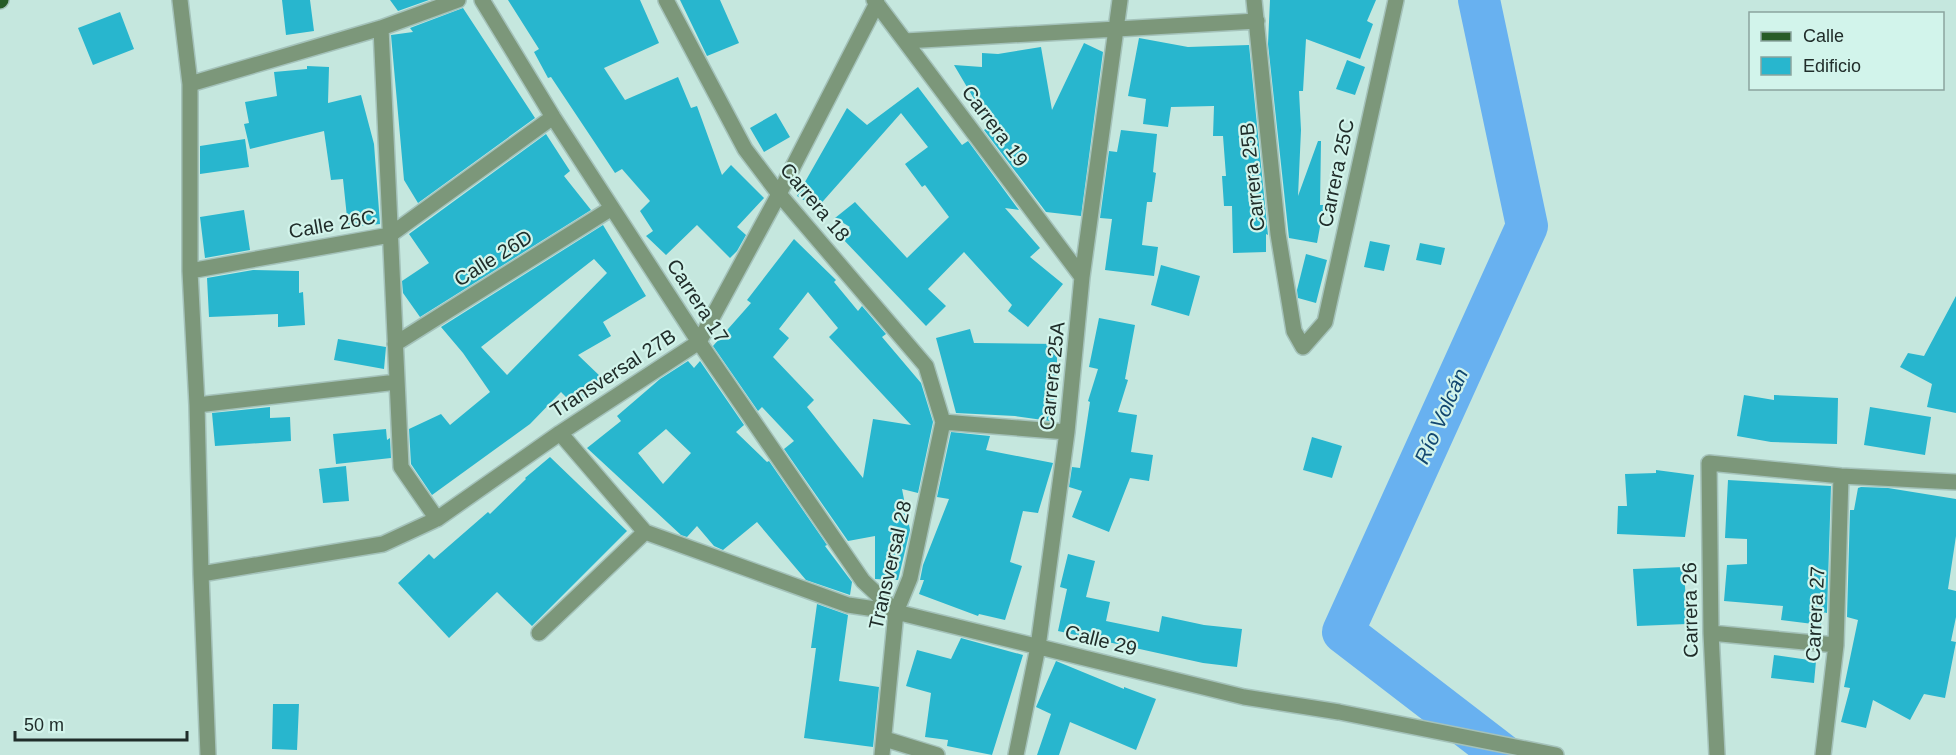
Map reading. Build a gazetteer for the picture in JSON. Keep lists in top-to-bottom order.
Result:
{
  "streets": {
    "street": [
      "Carrera 19",
      "Carrera 25C",
      "Carrera 25B",
      "Carrera 18",
      "Calle 26C",
      "Calle 26D",
      "Carrera 17",
      "Transversal 27B",
      "Carrera 25A",
      "Transversal 28",
      "Carrera 26",
      "Carrera 27",
      "Calle 29"
    ]
  },
  "crossings": [
    ["Carrera 19", "Transversal 27B"],
    ["Carrera 19", "Carrera 25A"],
    ["Carrera 25C", "Carrera 25B"],
    ["Carrera 18", "Transversal 27B"],
    ["Carrera 18", "Transversal 28"],
    ["Calle 26C", "Carrera 17"],
    ["Calle 26D", "Carrera 17"],
    ["Carrera 17", "Transversal 27B"],
    ["Carrera 17", "Transversal 28"],
    ["Carrera 17", "Calle 29"],
    ["Carrera 25A", "Calle 29"],
    ["Transversal 28", "Calle 29"],
    ["Carrera 26", "Carrera 27"]
  ],
  "water": ["Río Volcán"],
  "legend": ["Calle", "Edificio"],
  "scale_bar": "50 m"
}
